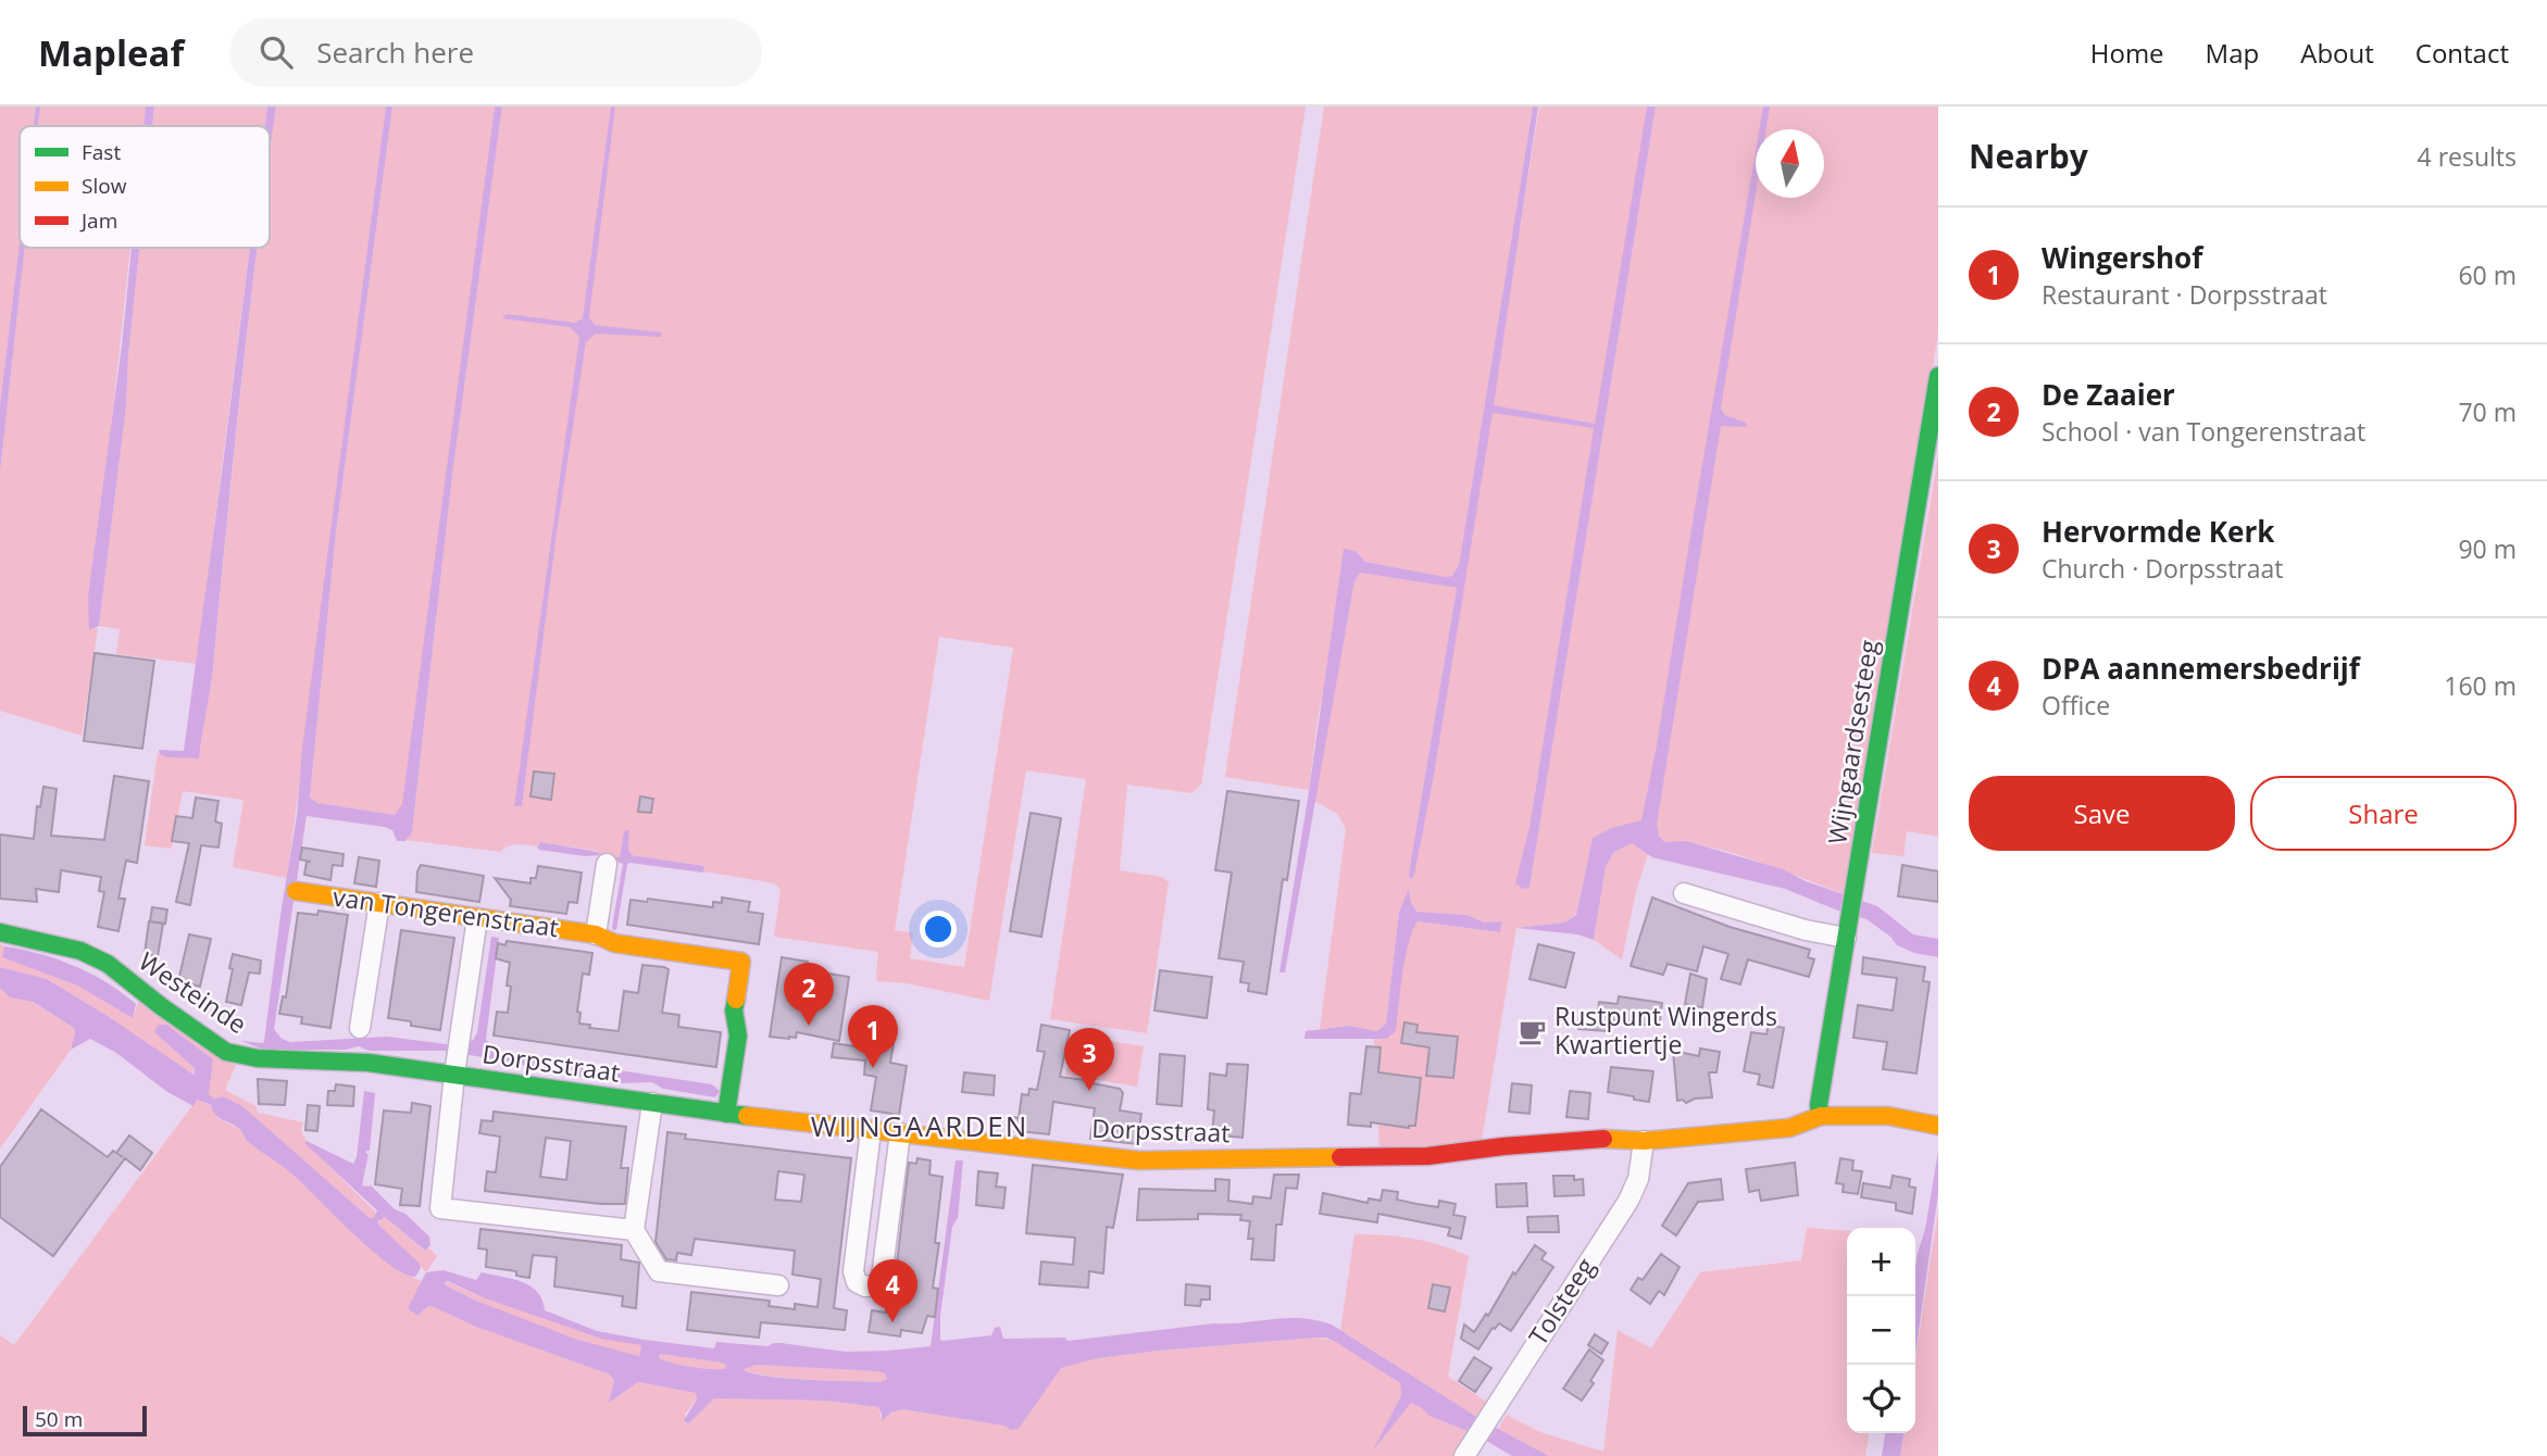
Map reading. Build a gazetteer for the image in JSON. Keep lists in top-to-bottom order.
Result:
{
  "streets": {
    "street": [
      "Wijngaardsesteeg",
      "van Tongerenstraat",
      "Westeinde",
      "Dorpsstraat",
      "Tolsteeg"
    ]
  },
  "crossings": [
    ["Wijngaardsesteeg", "Dorpsstraat"],
    ["van Tongerenstraat", "Dorpsstraat"],
    ["Westeinde", "Dorpsstraat"],
    ["Dorpsstraat", "Tolsteeg"]
  ],
  "districts": ["WIJNGAARDEN"],
  "places": {
    "cafe": ["Rustpunt Wingerds Kwartiertje"]
  },
  "legend": ["Fast", "Slow", "Jam"],
  "scale_bar": "50 m",
  "north": "top",
  "page": {
    "header": "Mapleaf",
    "search": "Search here",
    "nav": [
      "Home",
      "Map",
      "About",
      "Contact"
    ],
    "heading": ["Nearby", "4 results"],
    "list": [
      {
        "mark": "1",
        "name": "Wingershof",
        "note": "Restaurant · Dorpsstraat",
        "value": "60 m"
      },
      {
        "mark": "2",
        "name": "De Zaaier",
        "note": "School · van Tongerenstraat",
        "value": "70 m"
      },
      {
        "mark": "3",
        "name": "Hervormde Kerk",
        "note": "Church · Dorpsstraat",
        "value": "90 m"
      },
      {
        "mark": "4",
        "name": "DPA aannemersbedrijf",
        "note": "Office",
        "value": "160 m"
      }
    ],
    "buttons": ["Save", "Share"],
    "pins": [
      "2",
      "1",
      "3",
      "4"
    ],
    "map_buttons": ["+", "−"],
    "scale": "50 m"
  }
}
